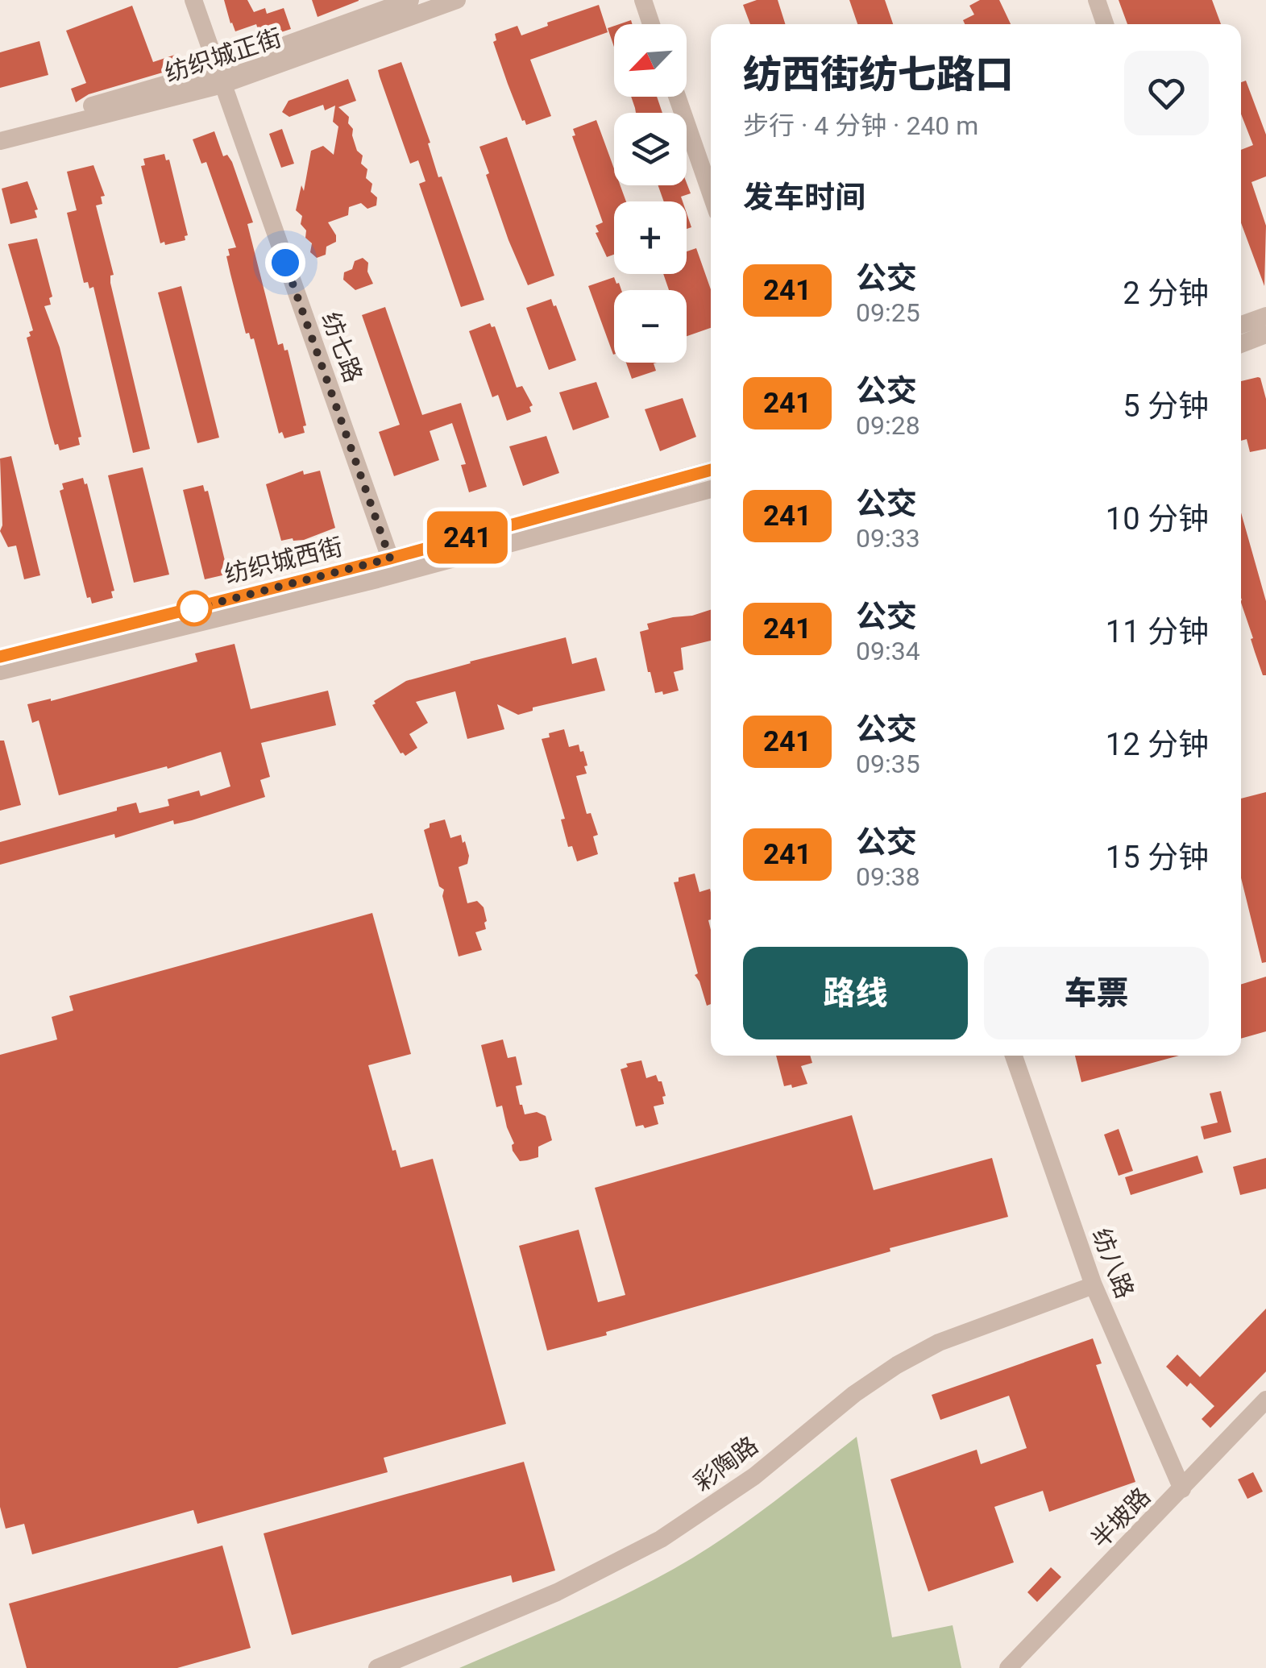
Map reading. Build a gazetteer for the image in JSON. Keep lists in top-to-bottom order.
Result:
{
  "streets": {
    "street": [
      "纺织城正街",
      "纺七路",
      "纺织城西街",
      "纺八路",
      "彩陶路",
      "半坡路"
    ]
  },
  "crossings": [
    ["纺织城正街", "纺七路"],
    ["纺七路", "纺织城西街"],
    ["纺八路", "彩陶路"],
    ["纺八路", "半坡路"]
  ],
  "lines": ["bus line 241"],
  "north": "bottom left",
  "page": {
    "on_map": "241",
    "map_buttons": ["+", "−"],
    "heading": [
      ["纺西街纺七路口", "步行 · 4 分钟 · 240 m"],
      "发车时间"
    ],
    "list": [
      {
        "mark": "241",
        "name": "公交",
        "note": "09:25",
        "value": "2 分钟"
      },
      {
        "mark": "241",
        "name": "公交",
        "note": "09:28",
        "value": "5 分钟"
      },
      {
        "mark": "241",
        "name": "公交",
        "note": "09:33",
        "value": "10 分钟"
      },
      {
        "mark": "241",
        "name": "公交",
        "note": "09:34",
        "value": "11 分钟"
      },
      {
        "mark": "241",
        "name": "公交",
        "note": "09:35",
        "value": "12 分钟"
      },
      {
        "mark": "241",
        "name": "公交",
        "note": "09:38",
        "value": "15 分钟"
      }
    ],
    "buttons": ["路线", "车票"]
  }
}
